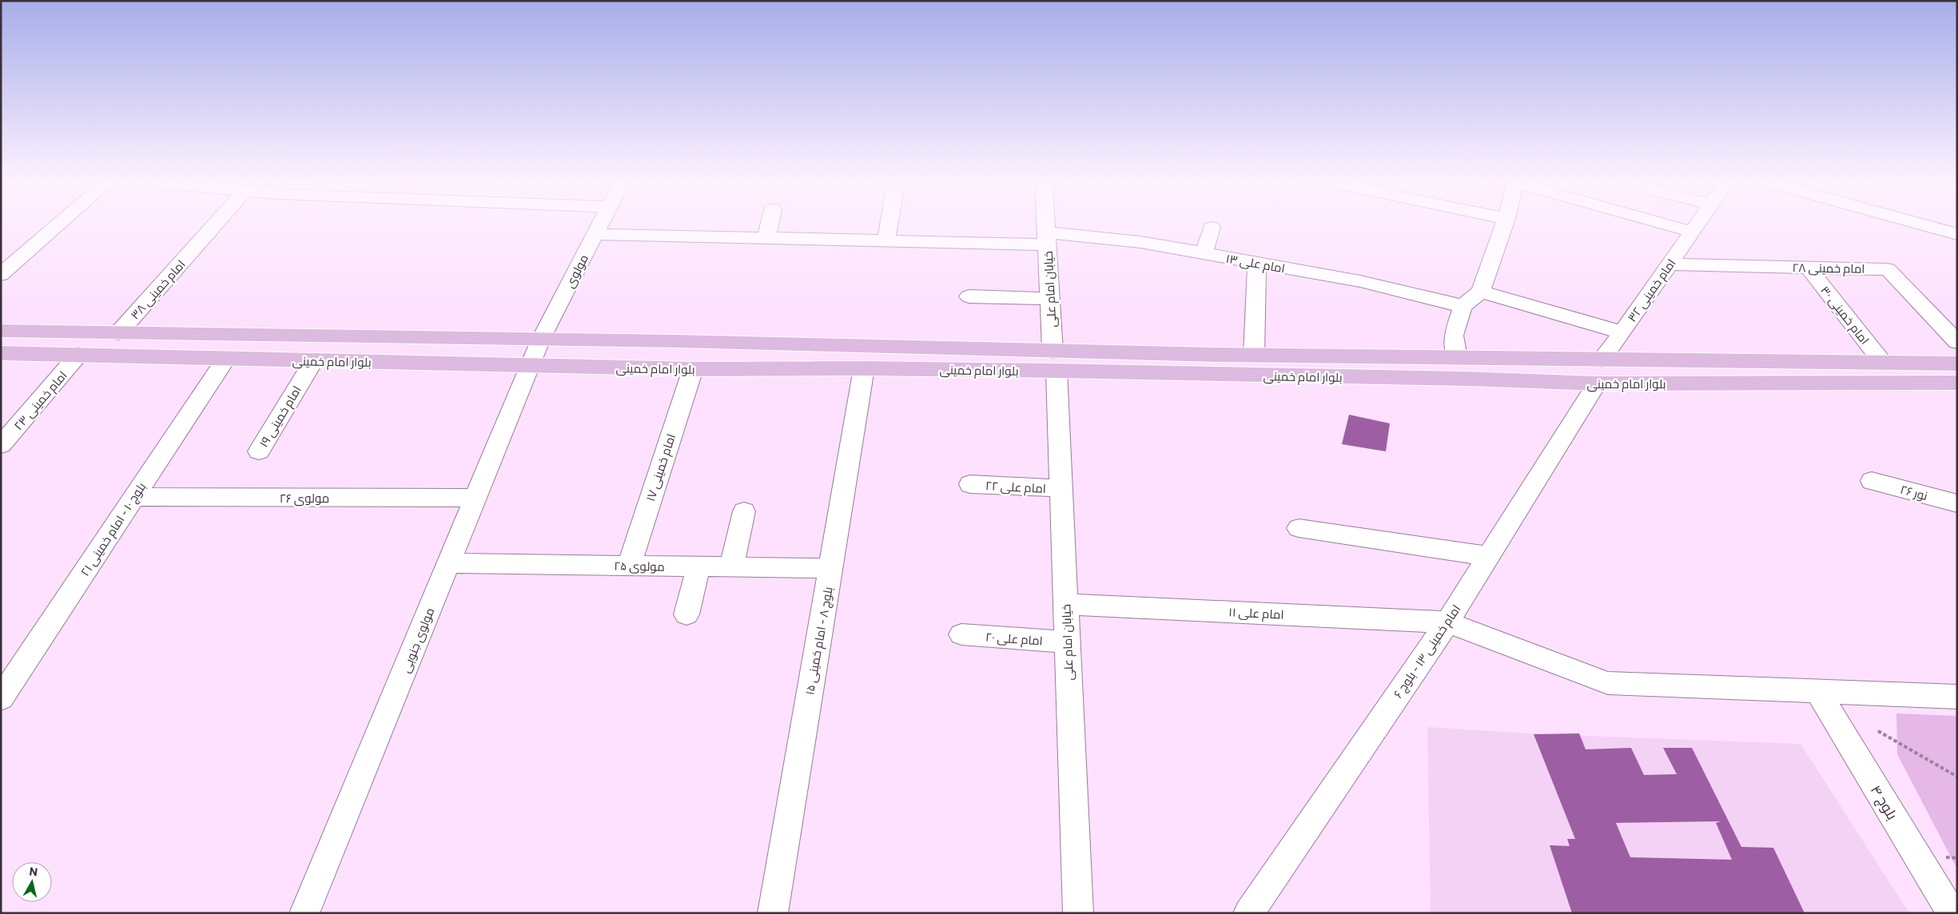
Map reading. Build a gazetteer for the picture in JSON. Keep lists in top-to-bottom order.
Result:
{
  "streets": {
    "main road": ["بلوار امام خمینی"],
    "street": [
      "امام علی ۱۳",
      "امام خمینی ۲۸",
      "مولوی",
      "امام خمینی ۳۸",
      "خیابان امام علی",
      "امام خمینی ۳۲",
      "امام خمینی ۳۰",
      "امام خمینی ۲۳",
      "امام خمینی ۱۹",
      "امام خمینی ۱۷",
      "امام علی ۲۲",
      "نور ۲۶",
      "مولوی ۲۶",
      "بلوچ ۱۰ - امام خمینی ۲۱",
      "مولوی ۲۵",
      "امام علی ۱۱",
      "امام علی ۲۰",
      "مولوی جنوبی",
      "بلوچ ۸ - امام خمینی ۱۵",
      "امام خمینی ۱۳ - بلوچ ۶",
      "بلوچ ۴"
    ]
  },
  "crossings": [
    ["امام علی ۱۳", "مولوی"],
    ["امام علی ۱۳", "خیابان امام علی"],
    ["امام خمینی ۲۸", "امام خمینی ۳۲"],
    ["امام خمینی ۲۸", "امام خمینی ۳۰"],
    ["مولوی", "بلوار امام خمینی"],
    ["مولوی", "مولوی جنوبی"],
    ["امام خمینی ۳۸", "بلوار امام خمینی"],
    ["خیابان امام علی", "بلوار امام خمینی"],
    ["خیابان امام علی", "امام علی ۲۲"],
    ["خیابان امام علی", "امام علی ۱۱"],
    ["خیابان امام علی", "امام علی ۲۰"],
    ["امام خمینی ۳۲", "بلوار امام خمینی"],
    ["امام خمینی ۳۰", "بلوار امام خمینی"],
    ["بلوار امام خمینی", "امام خمینی ۲۳"],
    ["بلوار امام خمینی", "امام خمینی ۱۹"],
    ["بلوار امام خمینی", "امام خمینی ۱۷"],
    ["بلوار امام خمینی", "بلوچ ۱۰ - امام خمینی ۲۱"],
    ["بلوار امام خمینی", "مولوی جنوبی"],
    ["بلوار امام خمینی", "بلوچ ۸ - امام خمینی ۱۵"],
    ["بلوار امام خمینی", "امام خمینی ۱۳ - بلوچ ۶"],
    ["امام خمینی ۱۷", "مولوی ۲۵"],
    ["مولوی ۲۶", "بلوچ ۱۰ - امام خمینی ۲۱"],
    ["مولوی ۲۶", "مولوی جنوبی"],
    ["مولوی ۲۵", "مولوی جنوبی"],
    ["مولوی ۲۵", "بلوچ ۸ - امام خمینی ۱۵"],
    ["امام علی ۱۱", "امام خمینی ۱۳ - بلوچ ۶"],
    ["امام علی ۱۱", "بلوچ ۴"]
  ],
  "north": "top"
}
